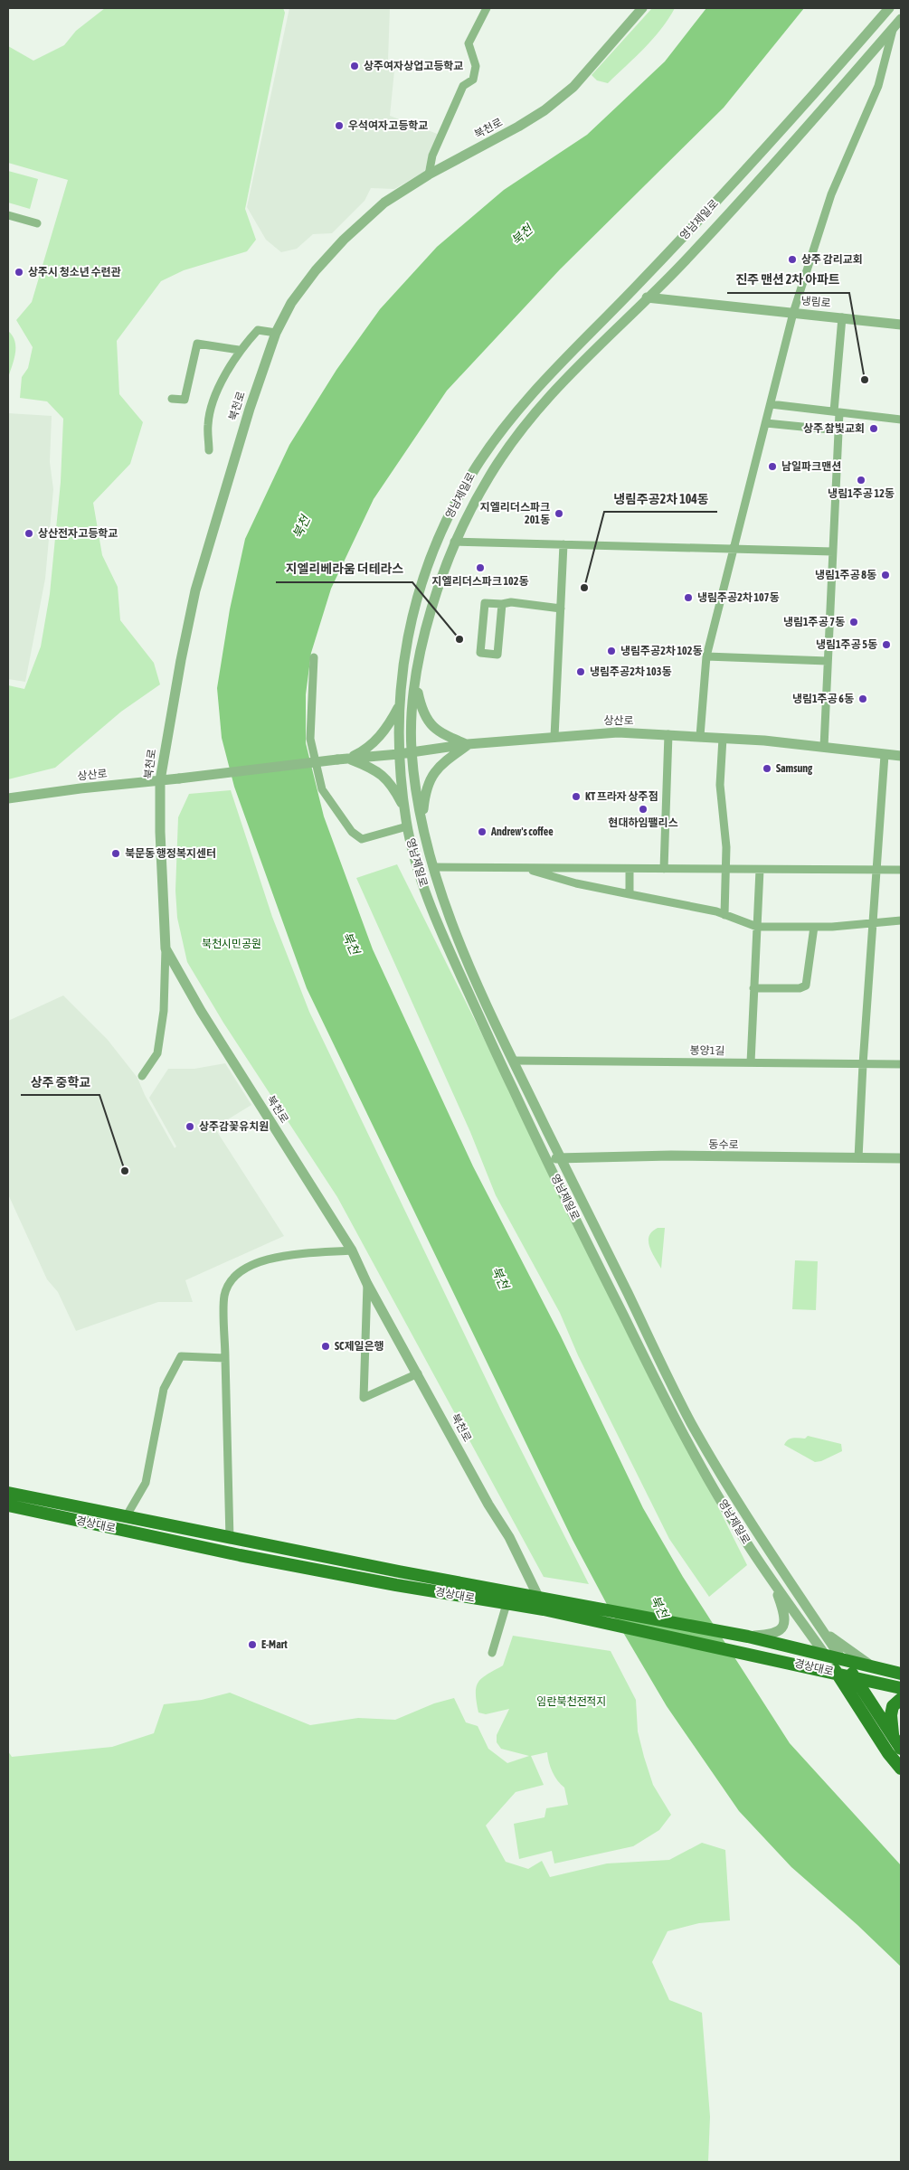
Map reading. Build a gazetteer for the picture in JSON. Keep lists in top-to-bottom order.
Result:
{
  "streets": {
    "main road": ["영남제일로", "경상대로"],
    "street": [
      "북천로",
      "냉림로",
      "상산로",
      "봉양1길",
      "동수로"
    ]
  },
  "crossings": [
    ["북천로", "상산로"],
    ["북천로", "경상대로"],
    ["영남제일로", "냉림로"],
    ["영남제일로", "상산로"],
    ["영남제일로", "봉양1길"],
    ["영남제일로", "동수로"],
    ["영남제일로", "경상대로"]
  ],
  "water": ["북천"],
  "parks": ["북천시민공원", "임란북천전적지"],
  "places": [
    "상주여자상업고등학교",
    "우석여자고등학교",
    "상주 감리교회",
    "상주시 청소년 수련관",
    "진주 맨션 2차 아파트",
    "상주 참빛교회",
    "남일파크맨션",
    "냉림1주공 12동",
    "지엘리더스파크 201동",
    "상산전자고등학교",
    "지엘리더스파크 102동",
    "냉림1주공 8동",
    "냉림주공2차 104동",
    "냉림주공2차 107동",
    "냉림1주공 7동",
    "지엘리베라움 더테라스",
    "냉림1주공 5동",
    "냉림주공2차 102동",
    "냉림주공2차 103동",
    "냉림1주공 6동",
    "Samsung",
    "KT 프라자 상주점",
    "현대하임팰리스",
    "Andrew's coffee",
    "북문동 행정복지센터",
    "상주감꽃유치원",
    "상주 중학교",
    "SC제일은행",
    "E-Mart"
  ]
}
